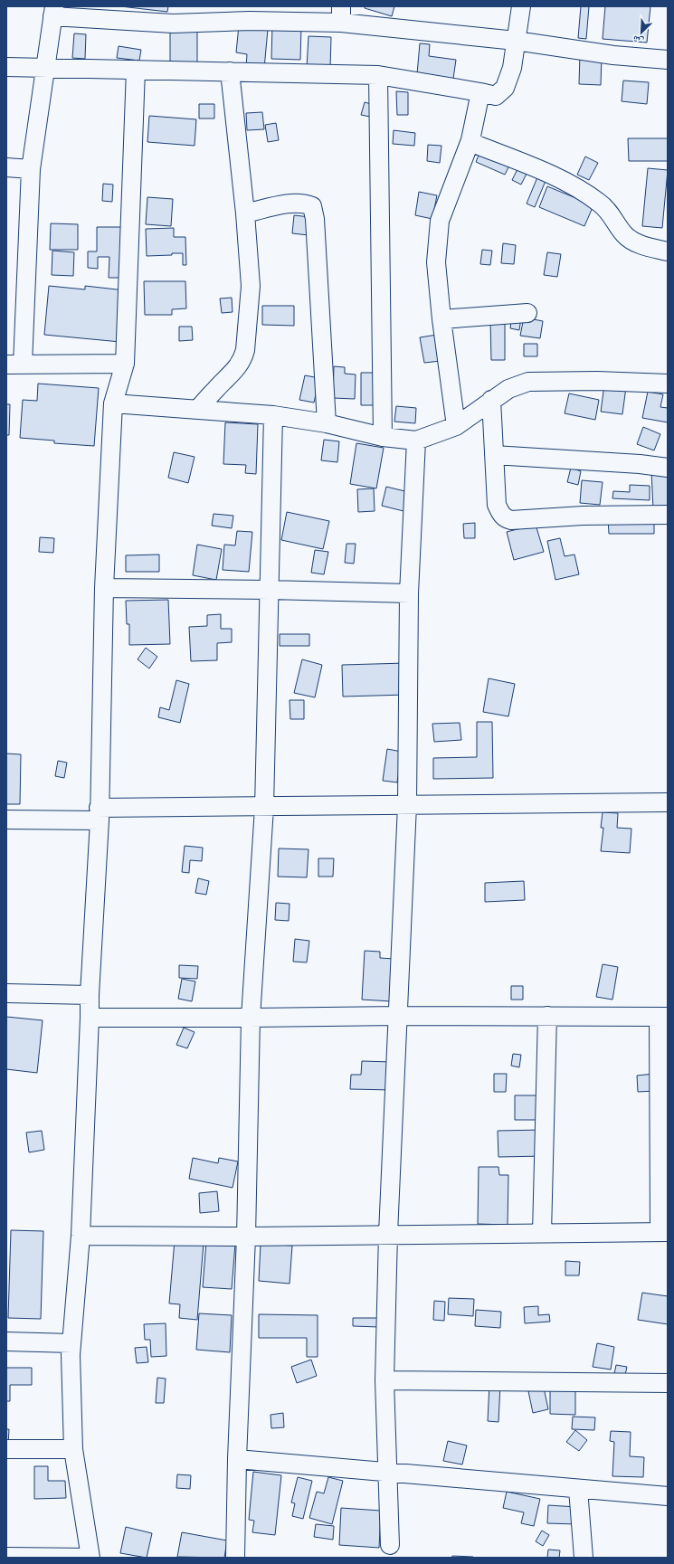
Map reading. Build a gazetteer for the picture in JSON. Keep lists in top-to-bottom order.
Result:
{
  "north": "bottom left"
}
